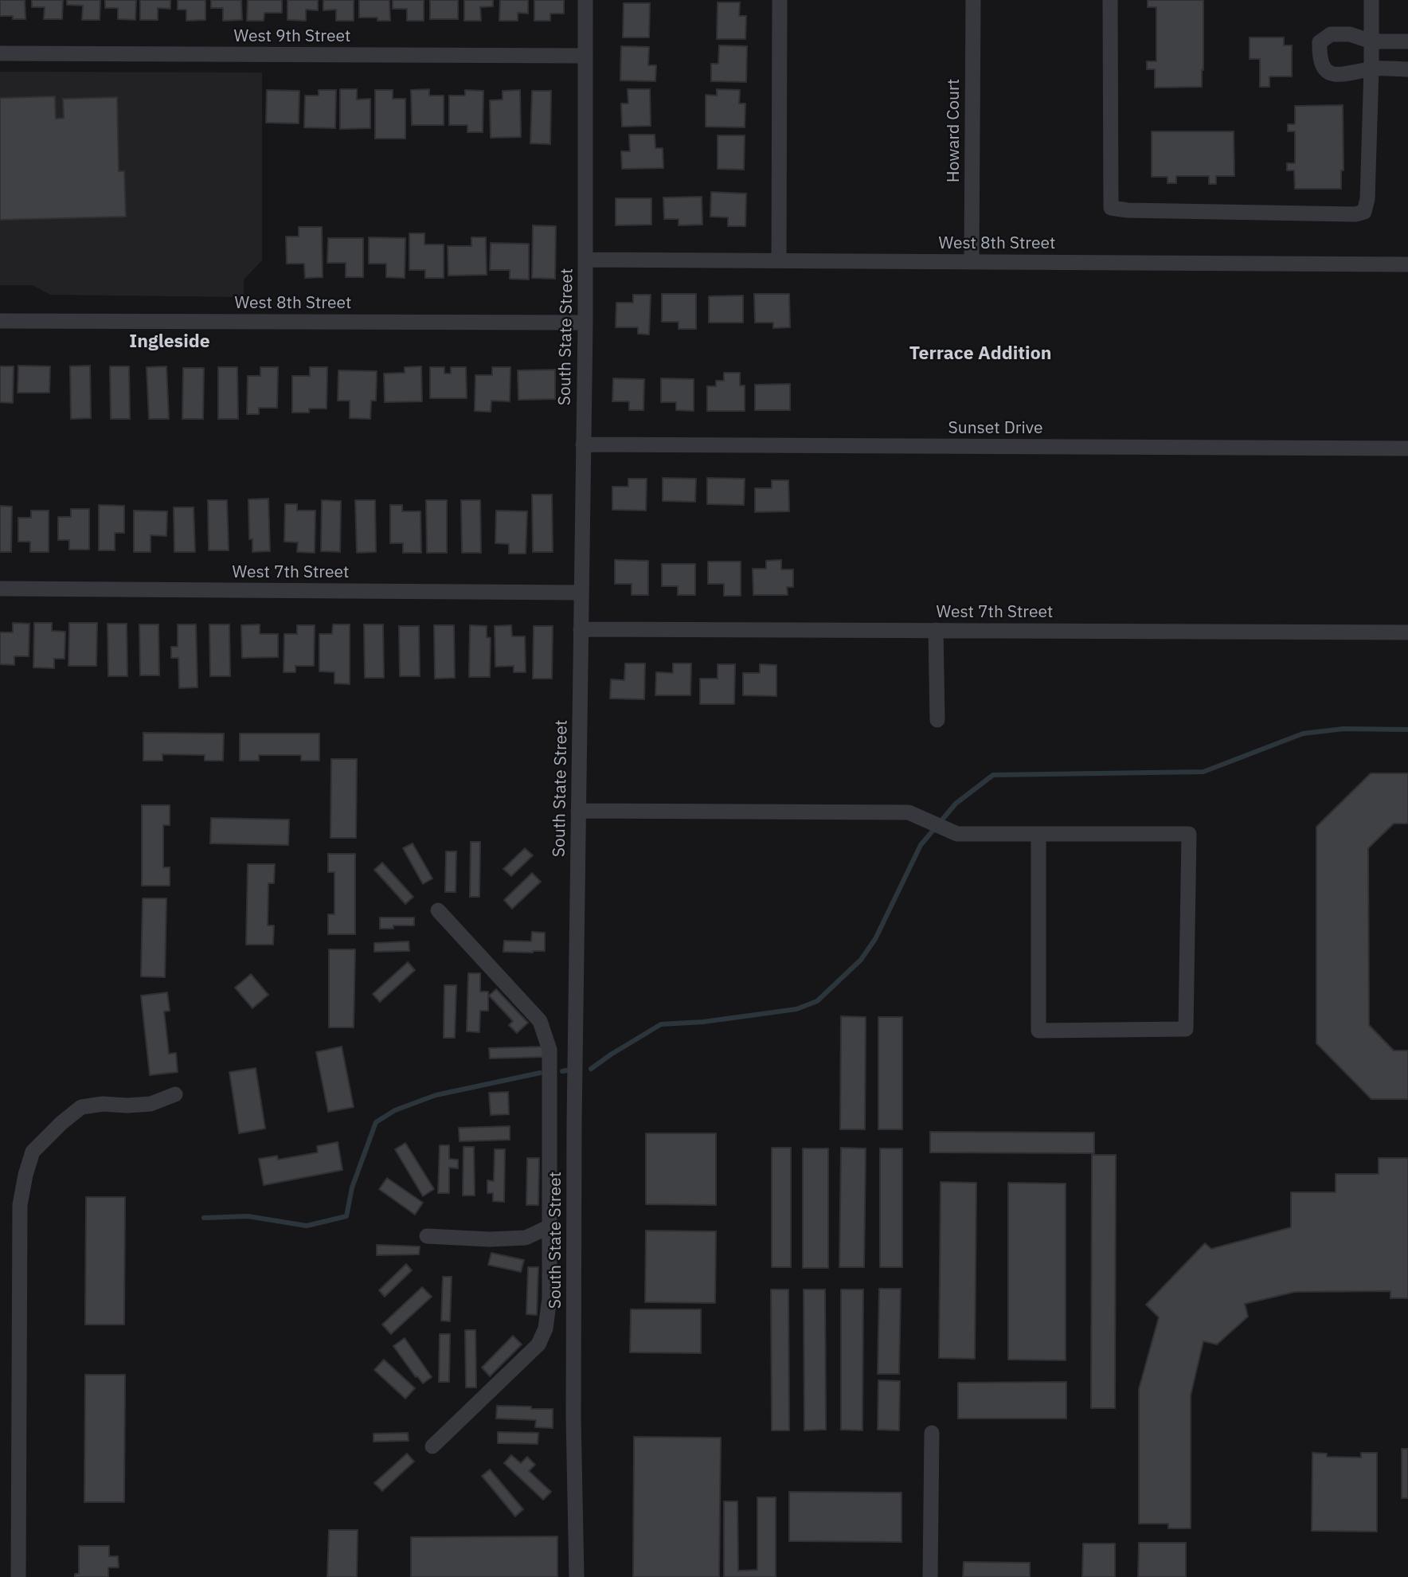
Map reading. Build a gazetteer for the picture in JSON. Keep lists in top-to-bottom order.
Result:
{
  "streets": {
    "street": [
      "West 9th Street",
      "Howard Court",
      "West 8th Street",
      "South State Street",
      "Sunset Drive",
      "West 7th Street"
    ]
  },
  "crossings": [
    ["West 9th Street", "South State Street"],
    ["Howard Court", "West 8th Street"],
    ["West 8th Street", "South State Street"],
    ["South State Street", "Sunset Drive"],
    ["South State Street", "West 7th Street"]
  ],
  "districts": ["Ingleside", "Terrace Addition"]
}
